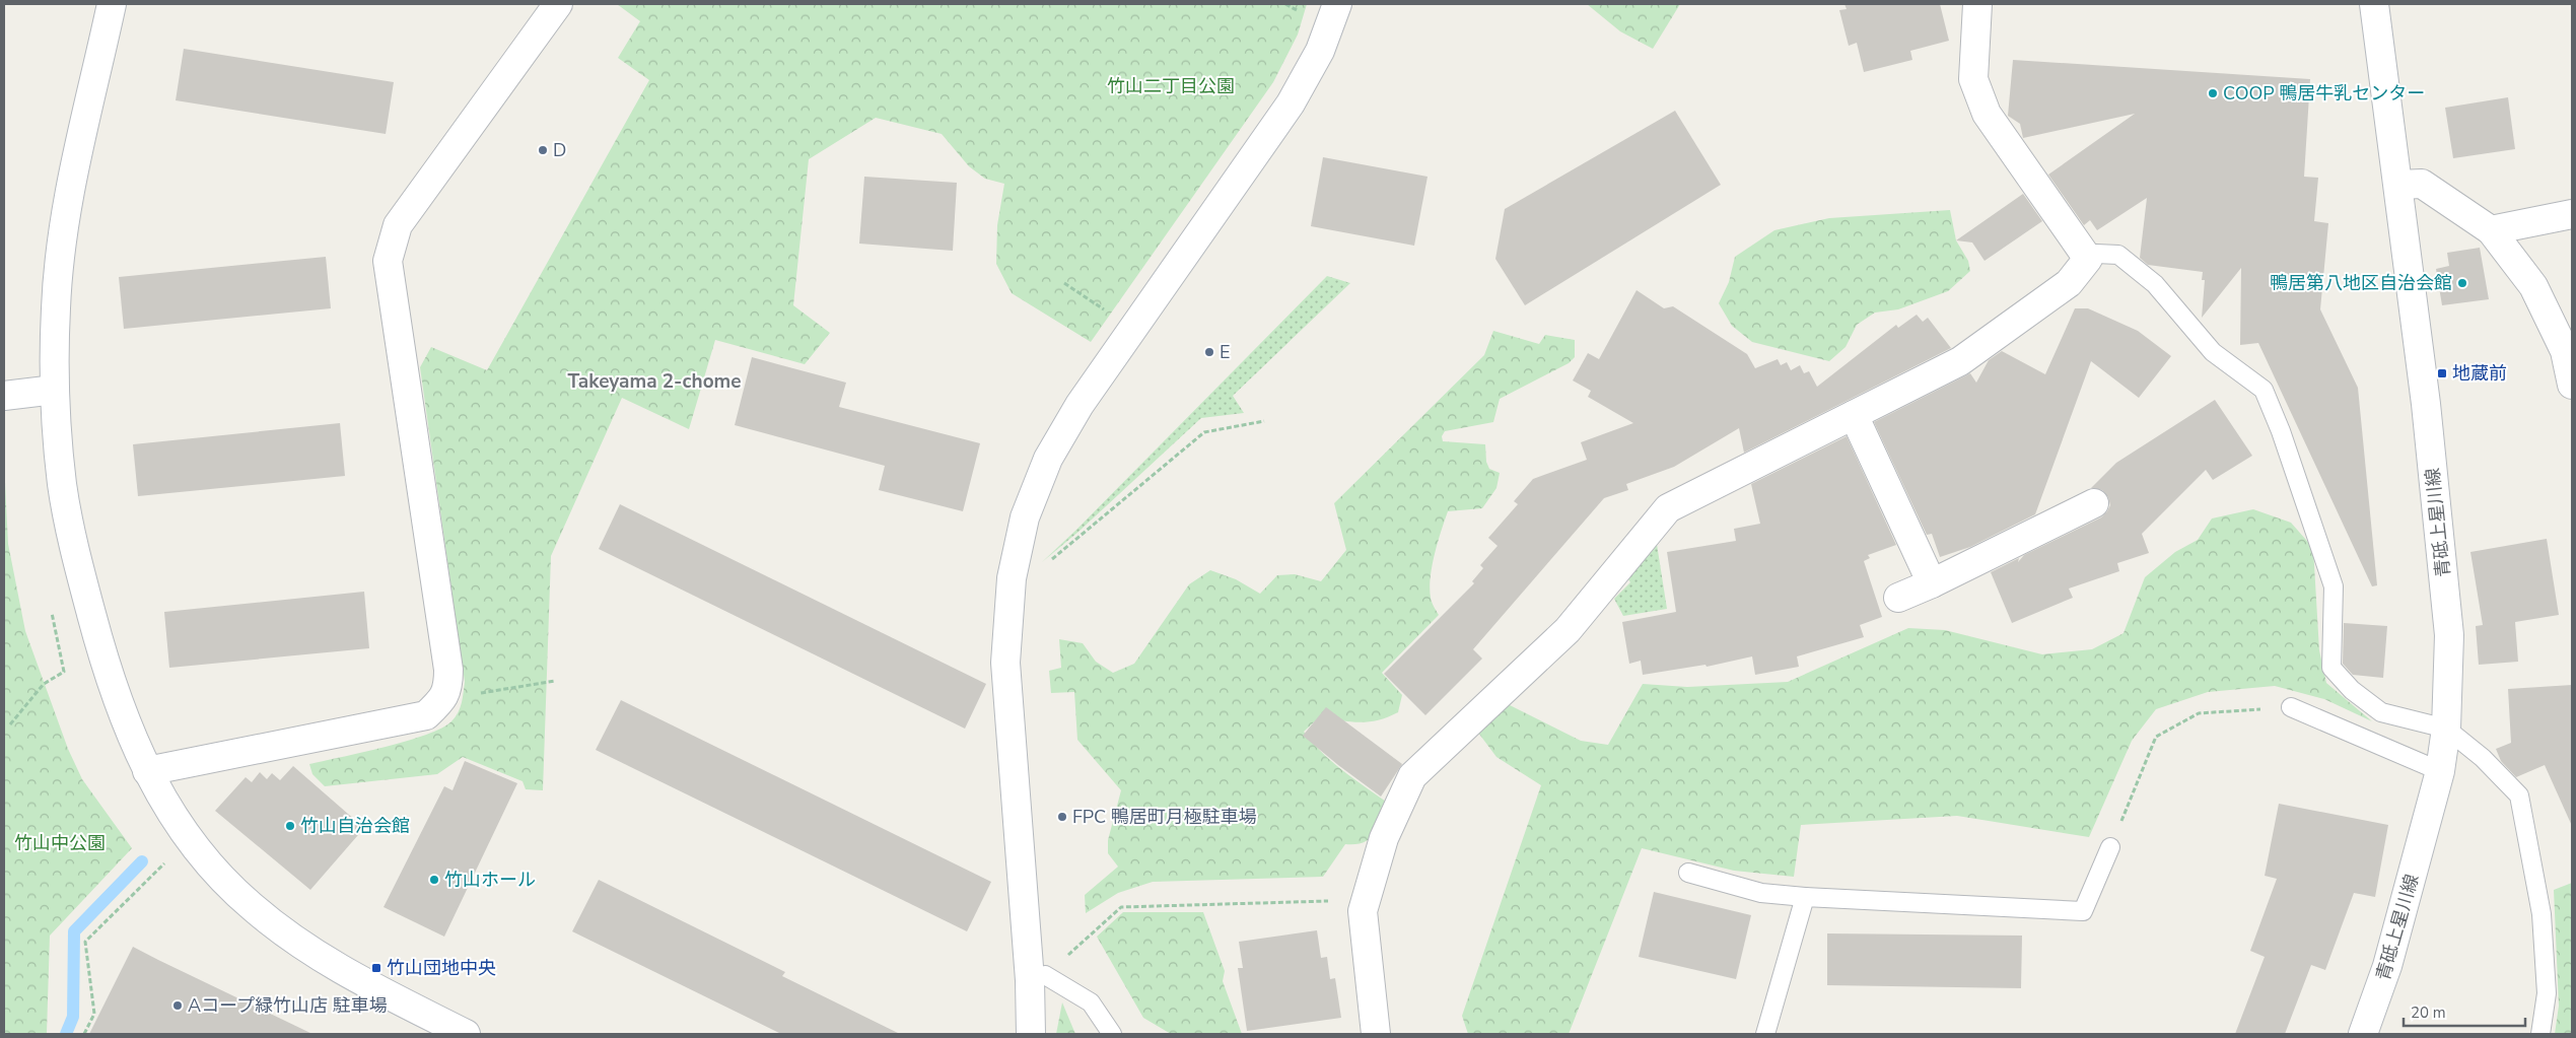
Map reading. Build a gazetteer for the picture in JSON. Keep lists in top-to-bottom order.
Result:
{
  "streets": {
    "street": ["青砥上星川線"]
  },
  "districts": ["Takeyama 2-chome"],
  "parks": ["竹山二丁目公園", "竹山中公園"],
  "places": {
    "other": [
      "COOP 鴨居牛乳センター",
      "D",
      "鴨居第八地区自治会館",
      "E",
      "FPC 鴨居町月極駐車場",
      "竹山自治会館",
      "竹山ホール",
      "Aコープ緑竹山店 駐車場"
    ],
    "transit": ["地蔵前", "竹山団地中央"]
  },
  "scale_bar": "20 m"
}
